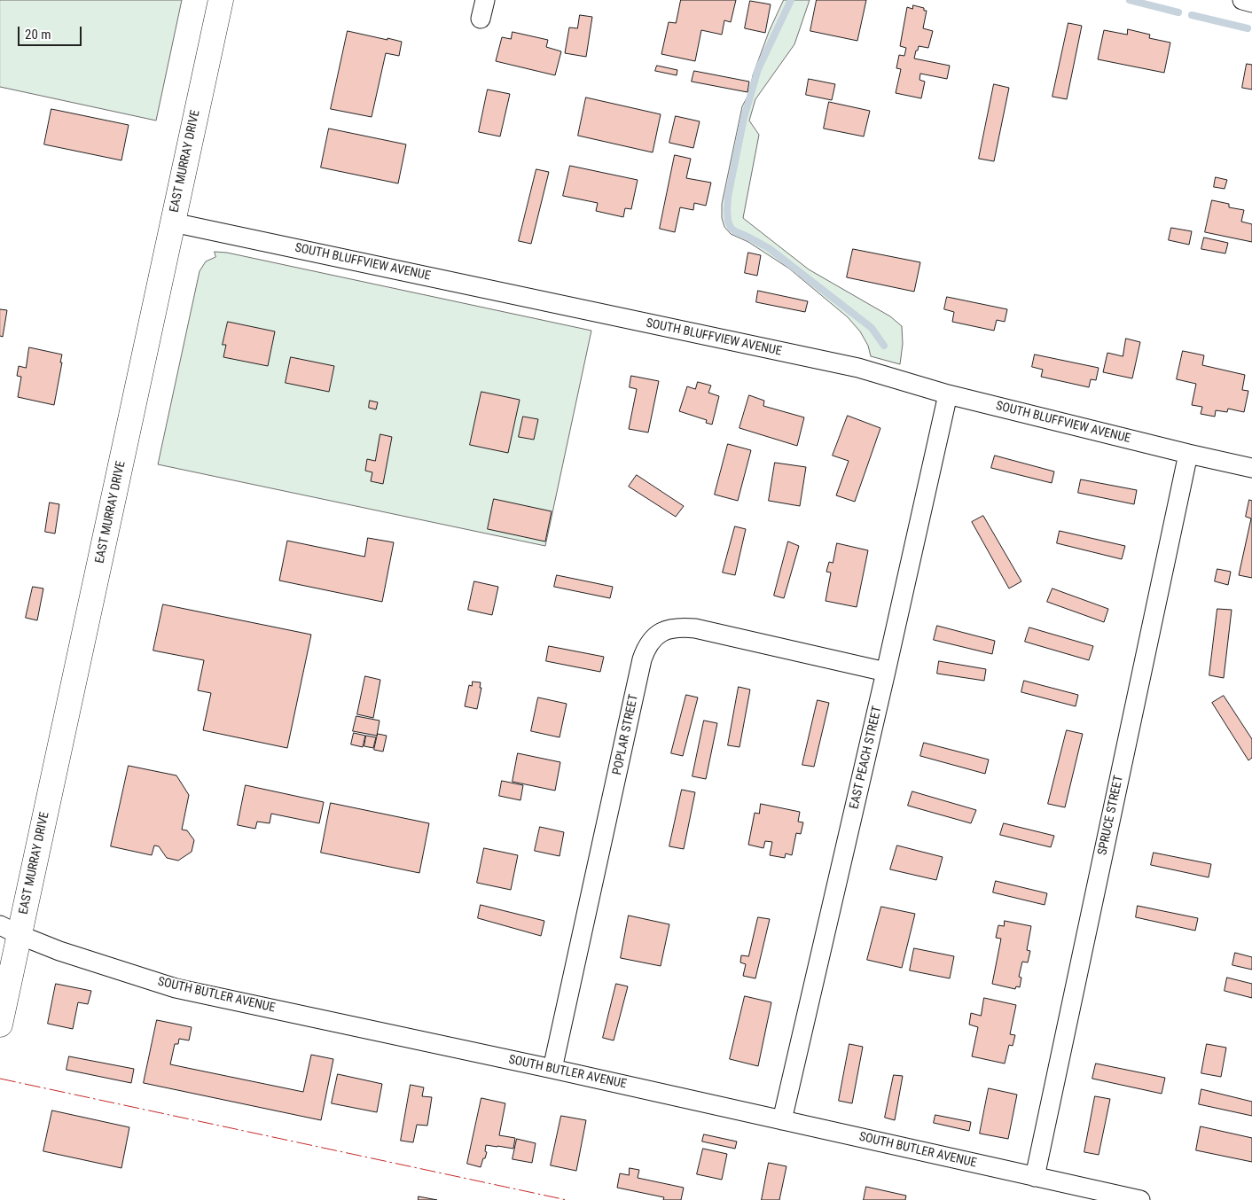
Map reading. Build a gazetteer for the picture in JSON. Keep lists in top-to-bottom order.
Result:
{
  "streets": {
    "highway": ["EAST MURRAY DRIVE"],
    "street": [
      "SOUTH BLUFFVIEW AVENUE",
      "POPLAR STREET",
      "EAST PEACH STREET",
      "SPRUCE STREET",
      "SOUTH BUTLER AVENUE"
    ]
  },
  "crossings": [
    ["EAST MURRAY DRIVE", "SOUTH BLUFFVIEW AVENUE"],
    ["EAST MURRAY DRIVE", "SOUTH BUTLER AVENUE"],
    ["SOUTH BLUFFVIEW AVENUE", "EAST PEACH STREET"],
    ["SOUTH BLUFFVIEW AVENUE", "SPRUCE STREET"],
    ["POPLAR STREET", "EAST PEACH STREET"],
    ["POPLAR STREET", "SOUTH BUTLER AVENUE"],
    ["EAST PEACH STREET", "SOUTH BUTLER AVENUE"],
    ["SPRUCE STREET", "SOUTH BUTLER AVENUE"]
  ],
  "scale_bar": "20 m"
}
